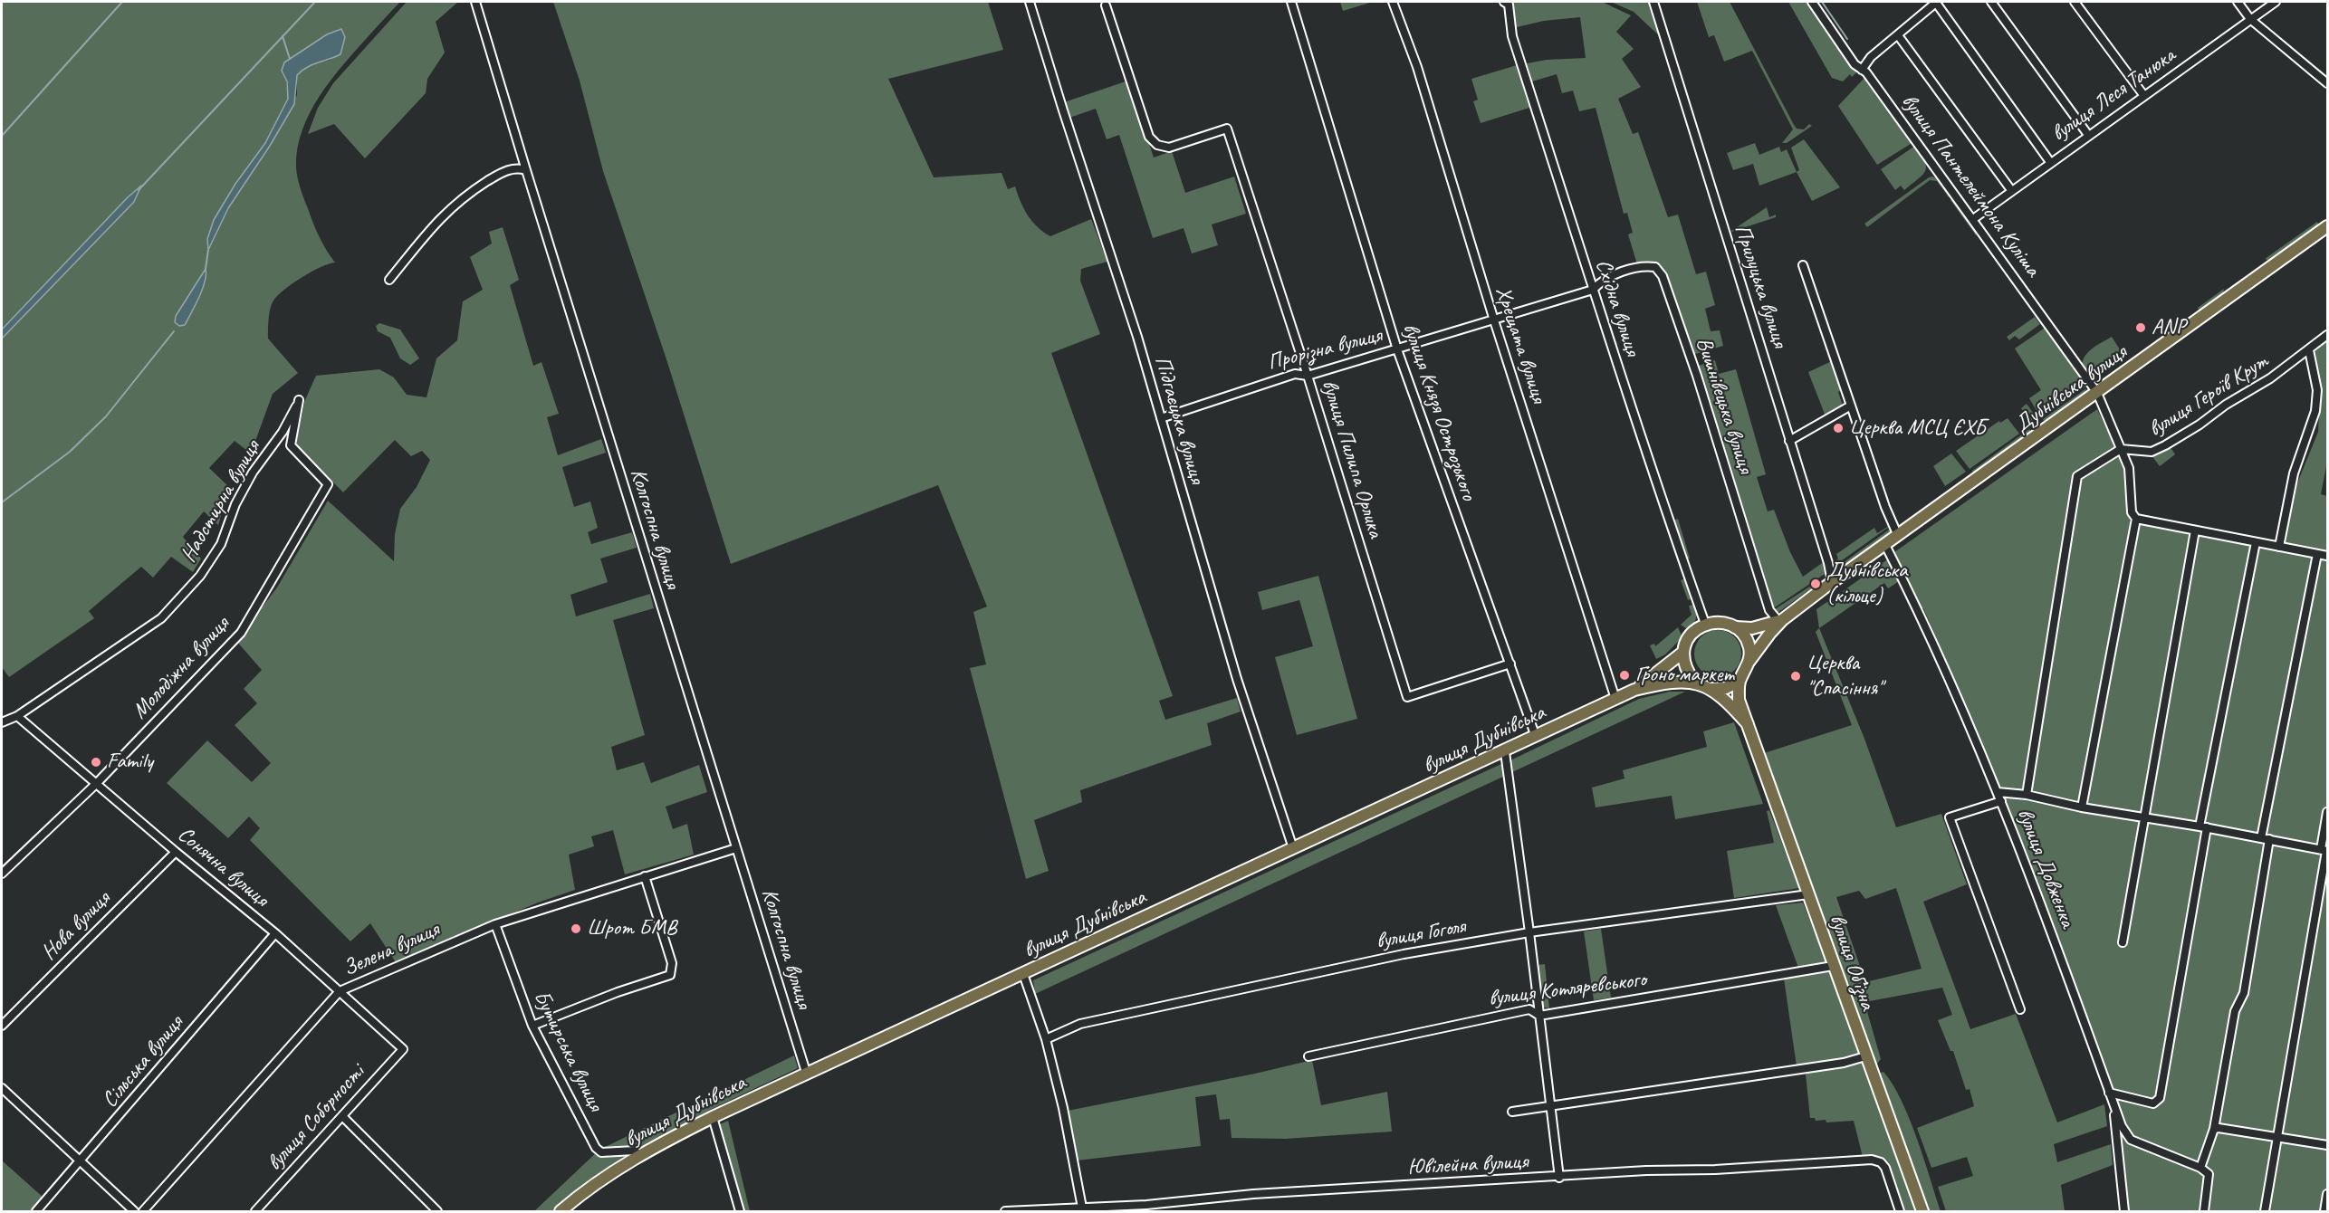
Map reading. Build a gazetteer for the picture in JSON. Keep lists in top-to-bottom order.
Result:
{
  "streets": {
    "main road": ["Дубнівська вулиця", "вулиця Дубнівська", "вулиця Об’їзна"],
    "street": [
      "вулиця Леся Танюка",
      "вулиця Пантелеймона Куліша",
      "Прилуцька вулиця",
      "Східна вулиця",
      "Хрещата вулиця",
      "Прорізна вулиця",
      "вулиця Героїв Крут",
      "Вишнівецька вулиця",
      "вулиця Князя Острозького",
      "Підгаєцька вулиця",
      "вулиця Пилипа Орлика",
      "Надстирна вулиця",
      "Колгоспна вулиця",
      "Молодіжна вулиця",
      "Сонячна вулиця",
      "вулиця Довженка",
      "Нова вулиця",
      "вулиця Гоголя",
      "Зелена вулиця",
      "вулиця Котляревського",
      "Бутирська вулиця",
      "Сільська вулиця",
      "вулиця Соборності",
      "Ювілейна вулиця"
    ]
  },
  "crossings": [
    ["вулиця Леся Танюка", "вулиця Пантелеймона Куліша"],
    ["вулиця Пантелеймона Куліша", "Дубнівська вулиця"],
    ["вулиця Пантелеймона Куліша", "вулиця Героїв Крут"],
    ["Прилуцька вулиця", "Дубнівська вулиця"],
    ["Східна вулиця", "Прорізна вулиця"],
    ["Східна вулиця", "Вишнівецька вулиця"],
    ["Східна вулиця", "вулиця Об’їзна"],
    ["Хрещата вулиця", "Прорізна вулиця"],
    ["Хрещата вулиця", "вулиця Дубнівська"],
    ["Прорізна вулиця", "Вишнівецька вулиця"],
    ["Прорізна вулиця", "вулиця Князя Острозького"],
    ["Прорізна вулиця", "Підгаєцька вулиця"],
    ["Прорізна вулиця", "вулиця Пилипа Орлика"],
    ["Дубнівська вулиця", "вулиця Героїв Крут"],
    ["Дубнівська вулиця", "Вишнівецька вулиця"],
    ["Дубнівська вулиця", "вулиця Довженка"],
    ["вулиця Князя Острозького", "вулиця Пилипа Орлика"],
    ["вулиця Князя Острозького", "вулиця Дубнівська"],
    ["Підгаєцька вулиця", "вулиця Дубнівська"],
    ["Надстирна вулиця", "Молодіжна вулиця"],
    ["Надстирна вулиця", "Сонячна вулиця"],
    ["Колгоспна вулиця", "вулиця Дубнівська"],
    ["Колгоспна вулиця", "Зелена вулиця"],
    ["Молодіжна вулиця", "Сонячна вулиця"],
    ["вулиця Дубнівська", "Бутирська вулиця"],
    ["Сонячна вулиця", "Нова вулиця"],
    ["Сонячна вулиця", "Зелена вулиця"],
    ["Сонячна вулиця", "Сільська вулиця"],
    ["Сонячна вулиця", "вулиця Соборності"],
    ["вулиця Гоголя", "вулиця Об’їзна"],
    ["Зелена вулиця", "Бутирська вулиця"],
    ["вулиця Об’їзна", "вулиця Котляревського"]
  ],
  "places": [
    "ANP",
    "Церква МСЦ ЄХБ",
    "Дубнівська (кільце)",
    "Гроно маркет",
    "Церква \"Спасіння\"",
    "Family",
    "Шрот БМВ"
  ]
}
